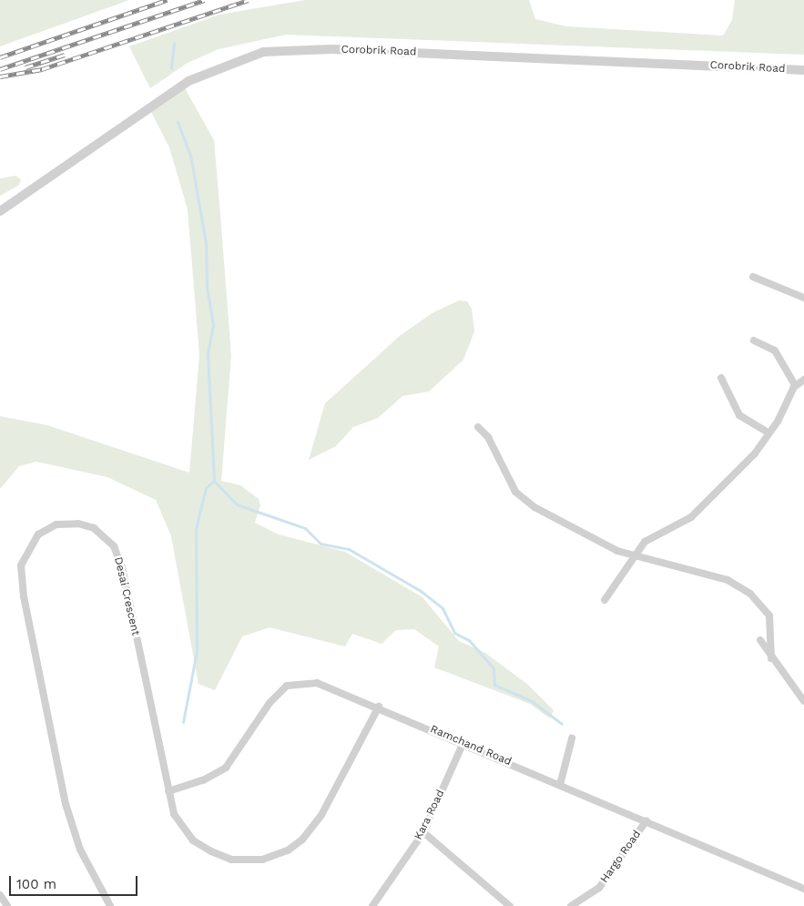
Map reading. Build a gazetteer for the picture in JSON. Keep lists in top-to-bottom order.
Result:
{
  "streets": {
    "street": [
      "Corobrik Road",
      "Desai Crescent",
      "Ramchand Road",
      "Kara Road",
      "Hargo Road"
    ]
  },
  "crossings": [
    ["Desai Crescent", "Ramchand Road"],
    ["Ramchand Road", "Kara Road"],
    ["Ramchand Road", "Hargo Road"]
  ],
  "scale_bar": "100 m"
}
